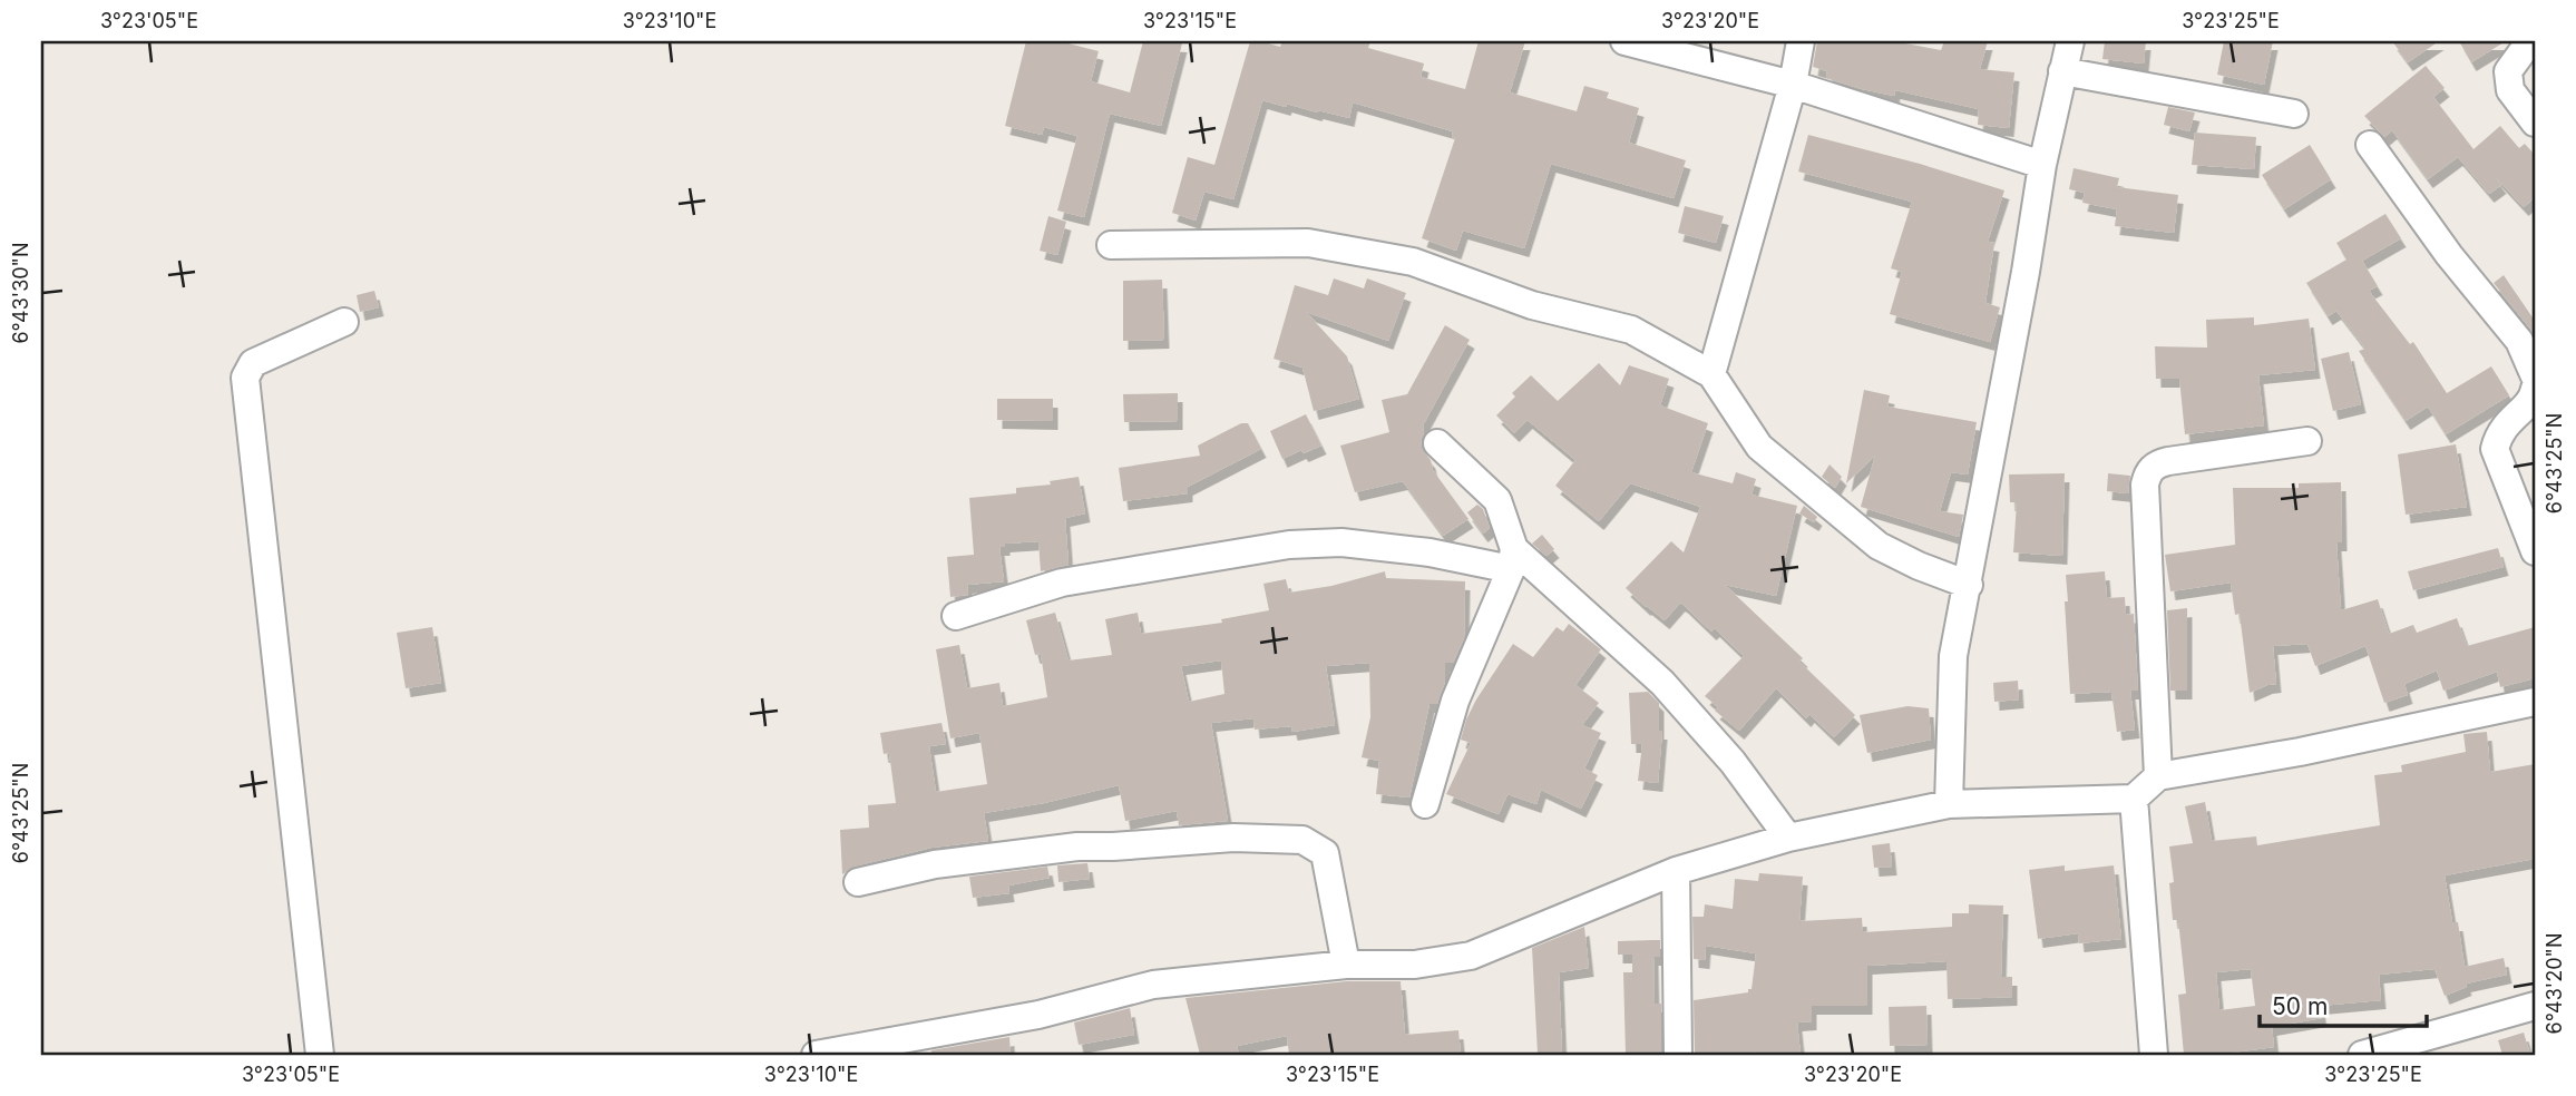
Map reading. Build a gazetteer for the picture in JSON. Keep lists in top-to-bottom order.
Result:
{
  "scale_bar": "50 m",
  "coordinates": [
    "3°23'05\"E",
    "3°23'10\"E",
    "3°23'15\"E",
    "3°23'20\"E",
    "3°23'25\"E",
    "6°43'30\"N",
    "6°43'25\"N",
    "6°43'20\"N"
  ]
}
